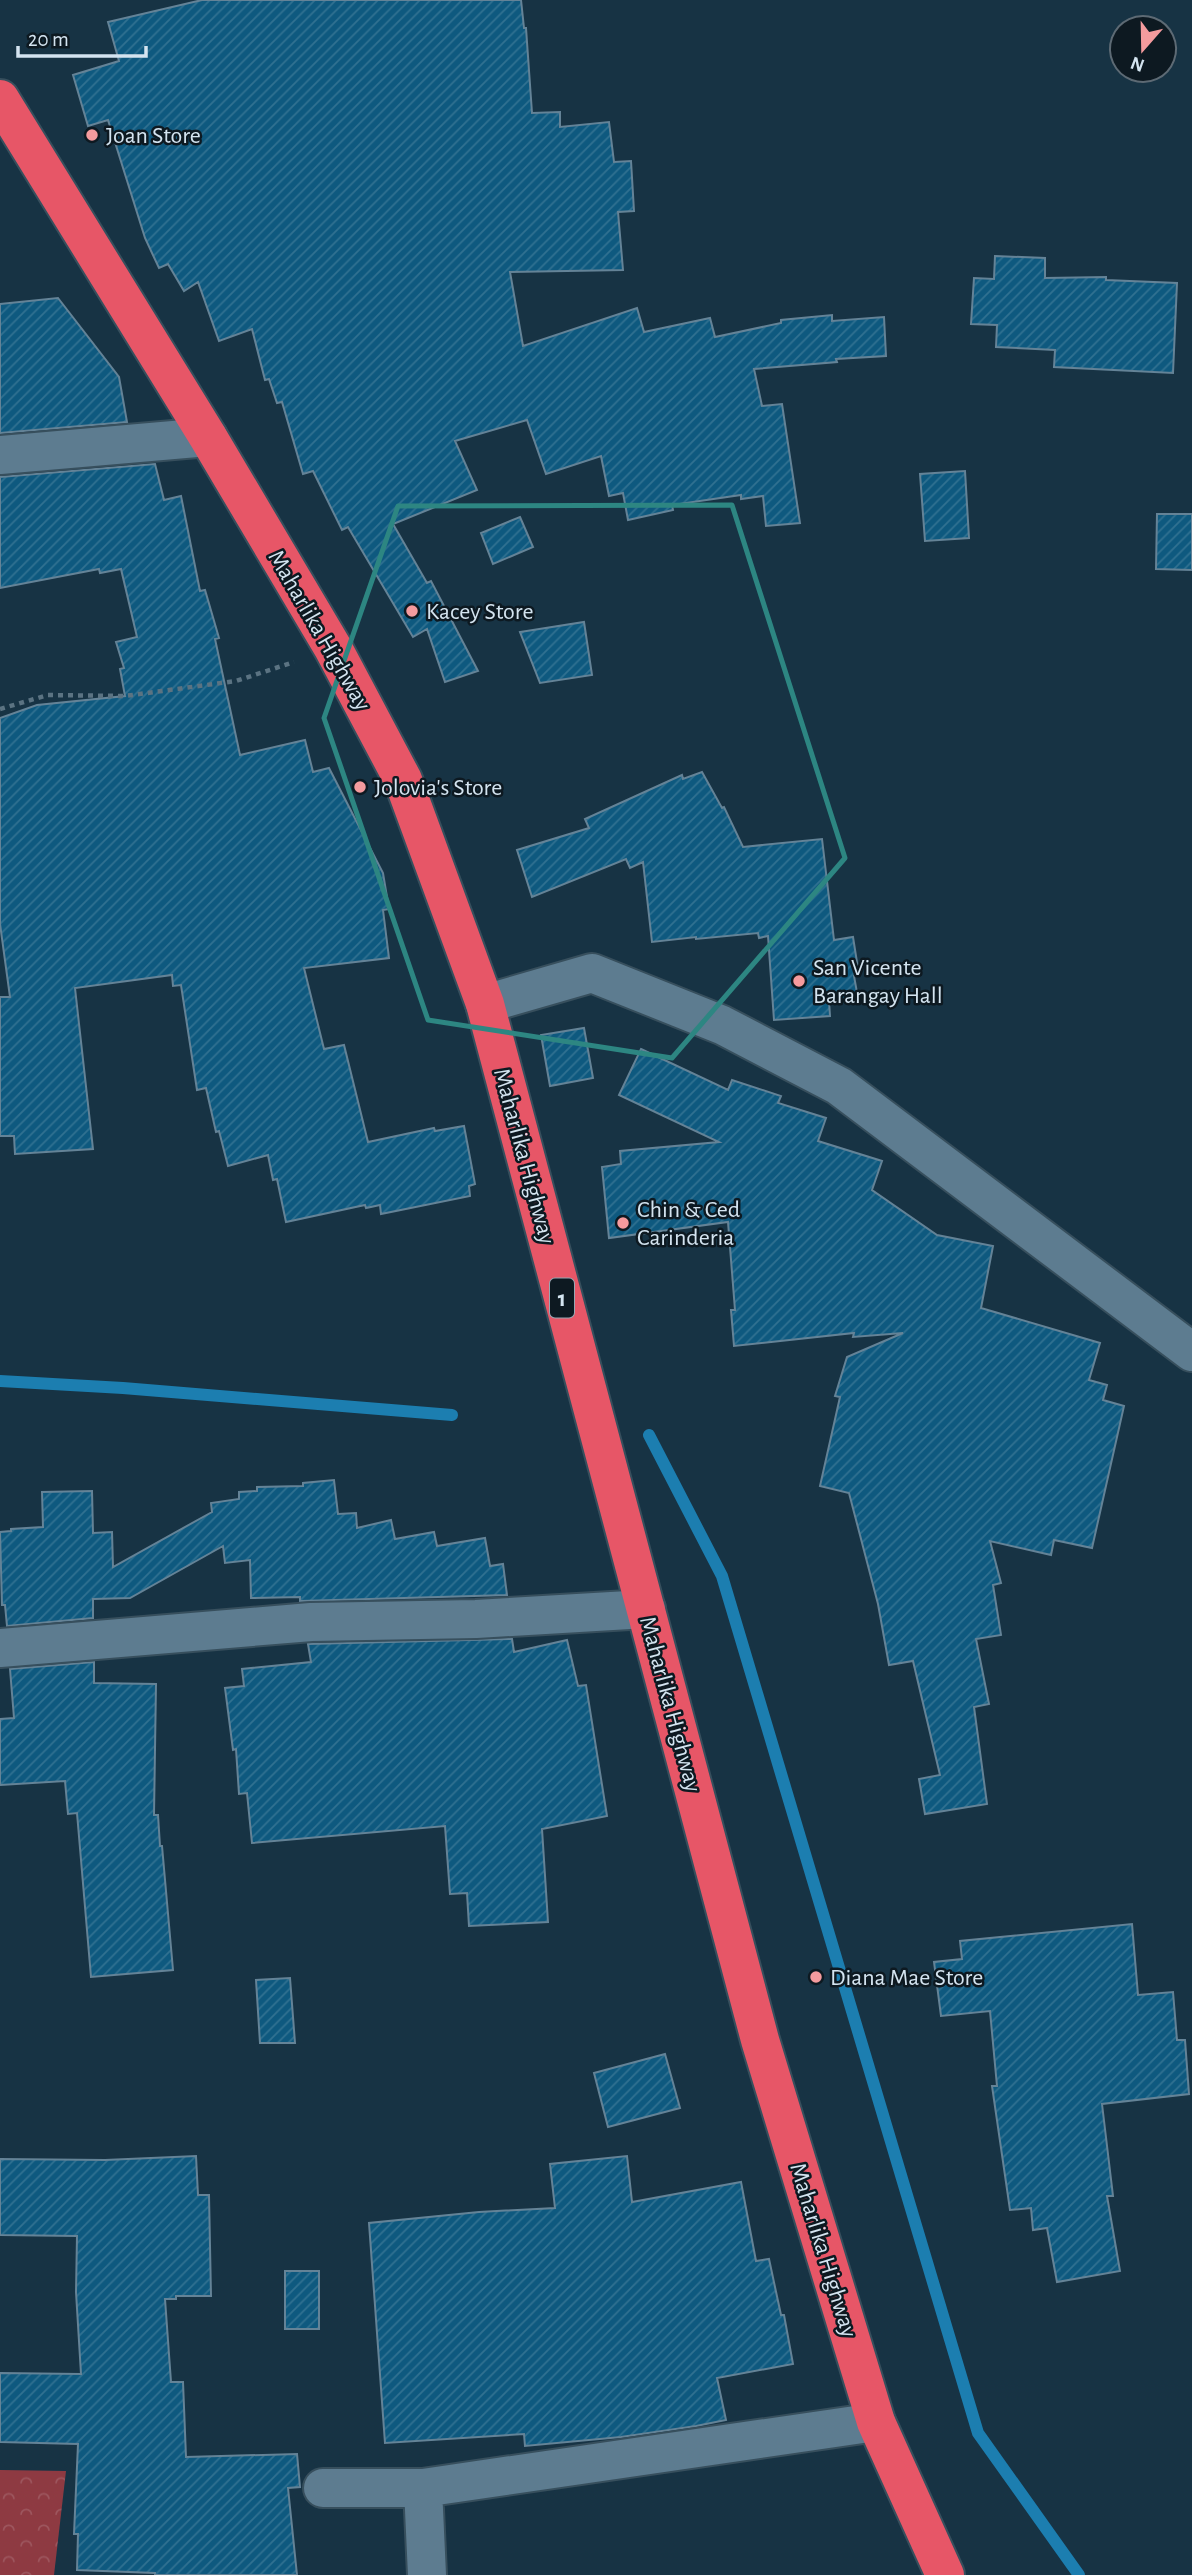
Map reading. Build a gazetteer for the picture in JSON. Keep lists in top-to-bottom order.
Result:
{
  "streets": {
    "highway": ["Maharlika Highway", "1"]
  },
  "places": [
    "Joan Store",
    "Kacey Store",
    "Jolovia's Store",
    "San Vicente Barangay Hall",
    "Chin & Ced Carinderia",
    "Diana Mae Store"
  ],
  "scale_bar": "20 m",
  "north": "bottom"
}
